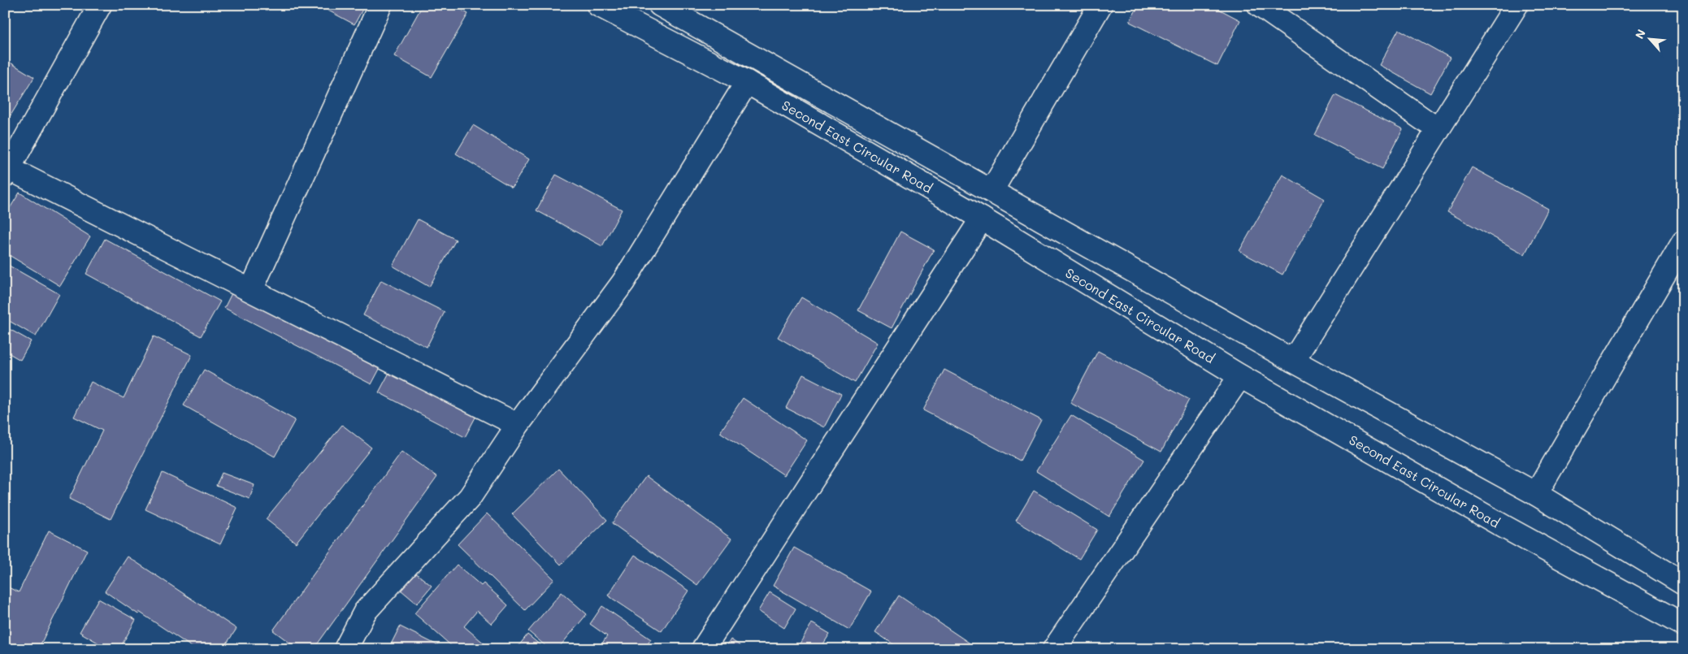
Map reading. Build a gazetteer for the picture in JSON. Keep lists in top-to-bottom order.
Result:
{
  "streets": {
    "street": ["Second East Circular Road"]
  },
  "north": "top left"
}
